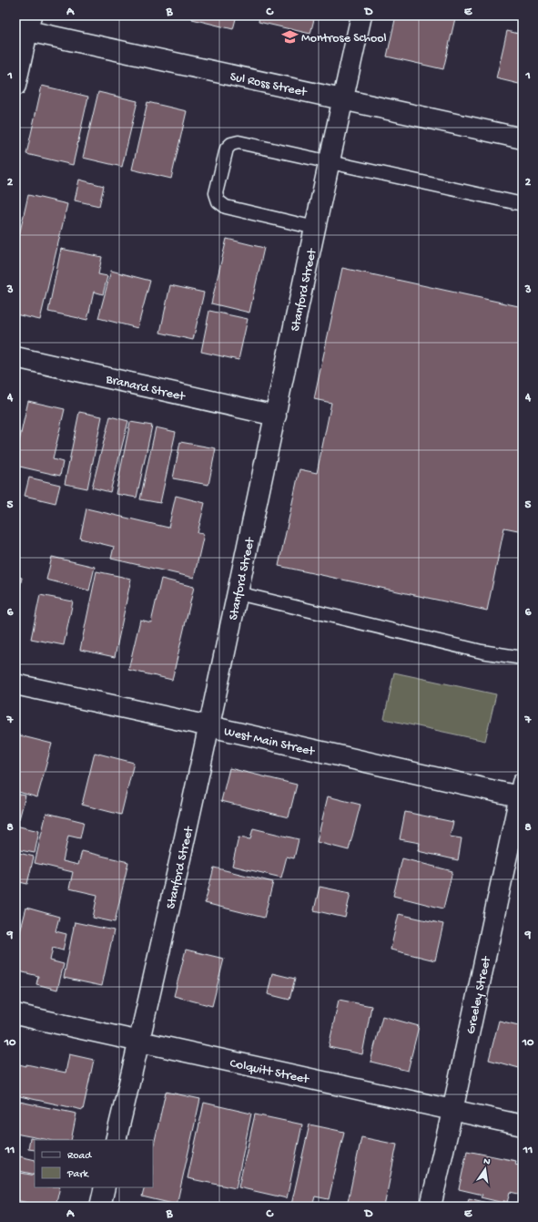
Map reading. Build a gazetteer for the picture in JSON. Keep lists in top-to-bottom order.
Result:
{
  "streets": {
    "street": [
      "Sul Ross Street",
      "Stanford Street",
      "Branard Street",
      "West Main Street",
      "Greeley Street",
      "Colquitt Street"
    ]
  },
  "crossings": [
    ["Sul Ross Street", "Stanford Street"],
    ["Stanford Street", "Branard Street"],
    ["Stanford Street", "West Main Street"],
    ["Stanford Street", "Colquitt Street"],
    ["West Main Street", "Greeley Street"],
    ["Greeley Street", "Colquitt Street"]
  ],
  "places": {
    "school or university": ["Montrose School"]
  },
  "legend": ["Road", "Park"],
  "north": "top",
  "grid": {
    "columns": [
      "A",
      "B",
      "C",
      "D",
      "E"
    ],
    "rows": [
      "1",
      "2",
      "3",
      "4",
      "5",
      "6",
      "7",
      "8",
      "9",
      "10",
      "11"
    ]
  }
}
